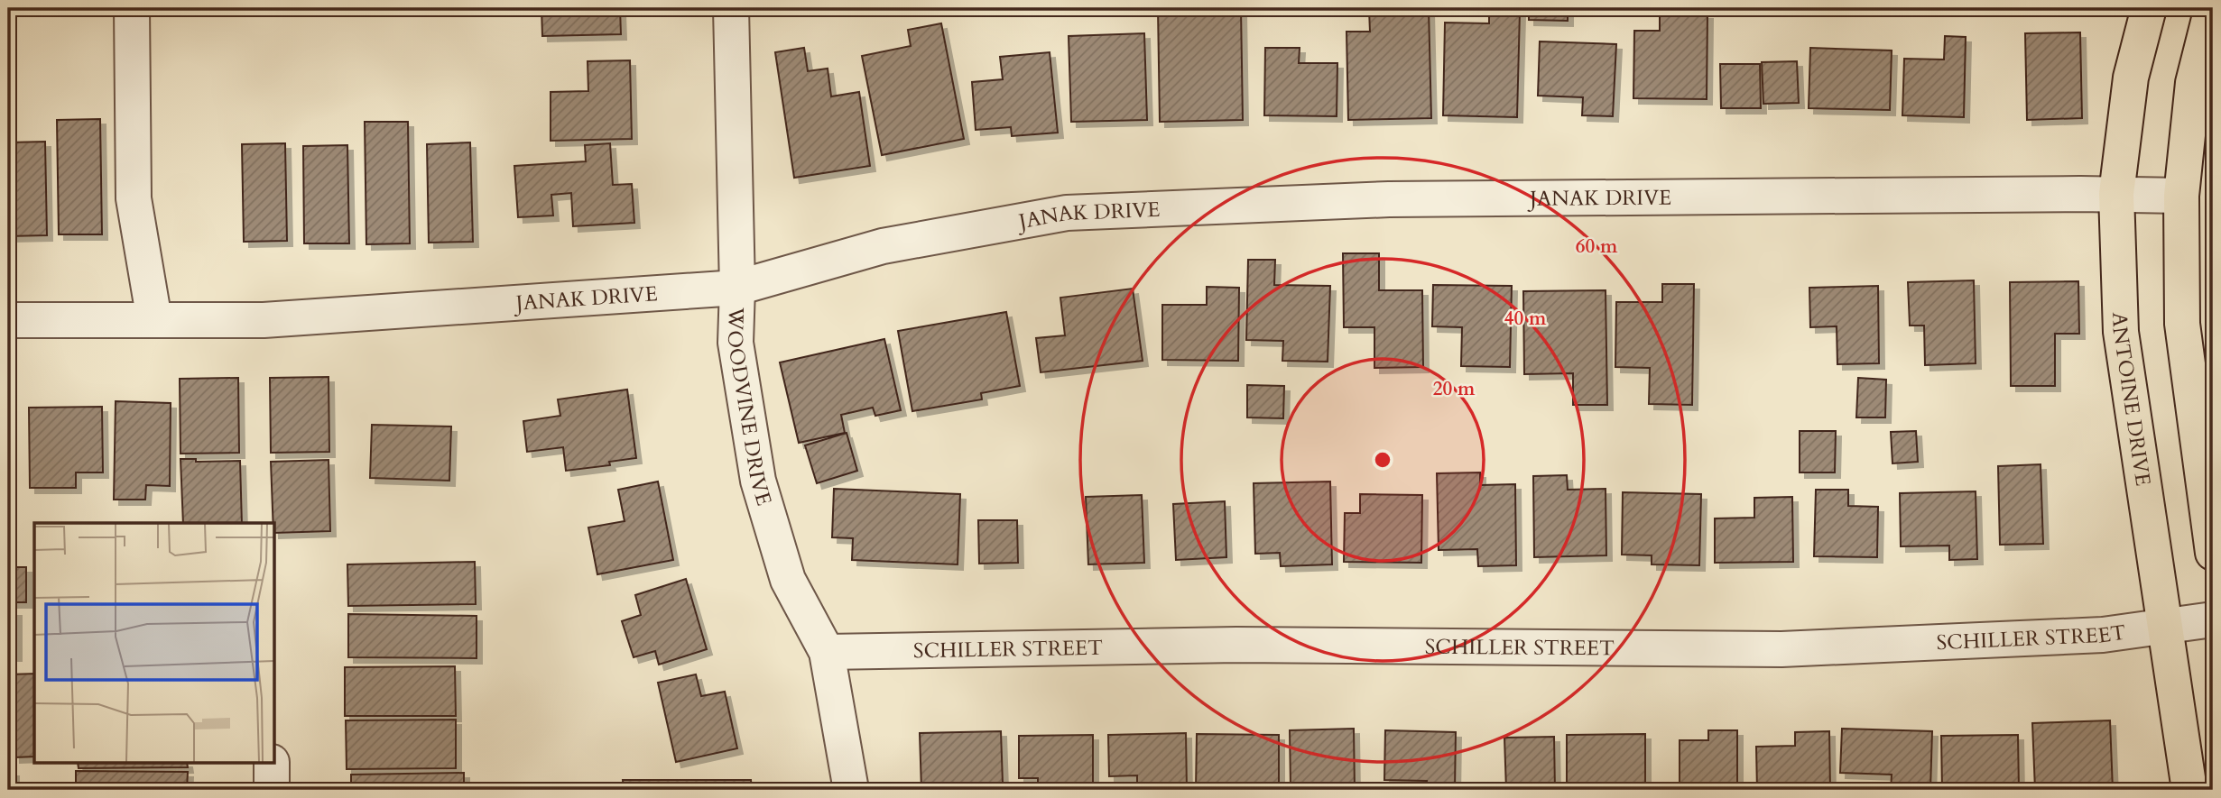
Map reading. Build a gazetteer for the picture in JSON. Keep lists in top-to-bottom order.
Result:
{
  "streets": {
    "main road": ["ANTOINE DRIVE"],
    "street": ["JANAK DRIVE", "WOODVINE DRIVE", "SCHILLER STREET"]
  },
  "crossings": [
    ["JANAK DRIVE", "ANTOINE DRIVE"],
    ["JANAK DRIVE", "WOODVINE DRIVE"],
    ["ANTOINE DRIVE", "SCHILLER STREET"],
    ["WOODVINE DRIVE", "SCHILLER STREET"]
  ],
  "rings": ["60 m", "40 m", "20 m"]
}
